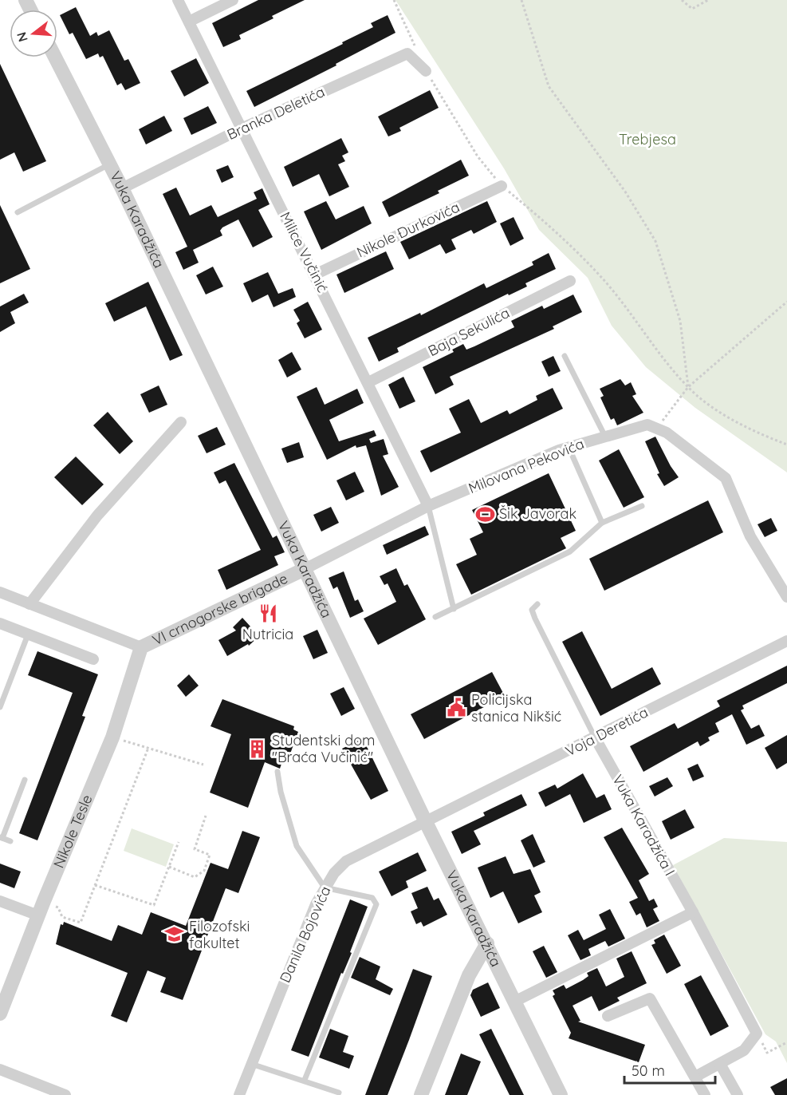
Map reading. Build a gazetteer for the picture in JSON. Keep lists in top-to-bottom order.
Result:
{
  "streets": {
    "street": [
      "Branka Deletića",
      "Vuka Karadžića",
      "Nikole Đurkovića",
      "Milice Vučinić",
      "Baja Sekulića",
      "Milovana Pekovića",
      "VI crnogorske brigade",
      "Voja Deretića",
      "Vuka Karadžića I",
      "Nikole Tesle",
      "Danila Bojovića"
    ]
  },
  "crossings": [
    ["Branka Deletića", "Vuka Karadžića"],
    ["Branka Deletića", "Milice Vučinić"],
    ["Vuka Karadžića", "Milovana Pekovića"],
    ["Vuka Karadžića", "VI crnogorske brigade"],
    ["Vuka Karadžića", "Voja Deretića"],
    ["Vuka Karadžića", "Danila Bojovića"],
    ["Nikole Đurkovića", "Milice Vučinić"],
    ["Milice Vučinić", "Baja Sekulića"],
    ["Milice Vučinić", "Milovana Pekovića"],
    ["Milovana Pekovića", "VI crnogorske brigade"],
    ["VI crnogorske brigade", "Nikole Tesle"],
    ["Voja Deretića", "Vuka Karadžića I"],
    ["Voja Deretića", "Danila Bojovića"]
  ],
  "parks": ["Trebjesa"],
  "places": {
    "sports": ["Šik Javorak"],
    "restaurant": ["Nutricia"],
    "public building": ["Policijska stanica Nikšić"],
    "building": ["Studentski dom \"Braća Vučinić\""],
    "school or university": ["Filozofski fakultet"]
  },
  "scale_bar": "50 m",
  "north": "left"
}
